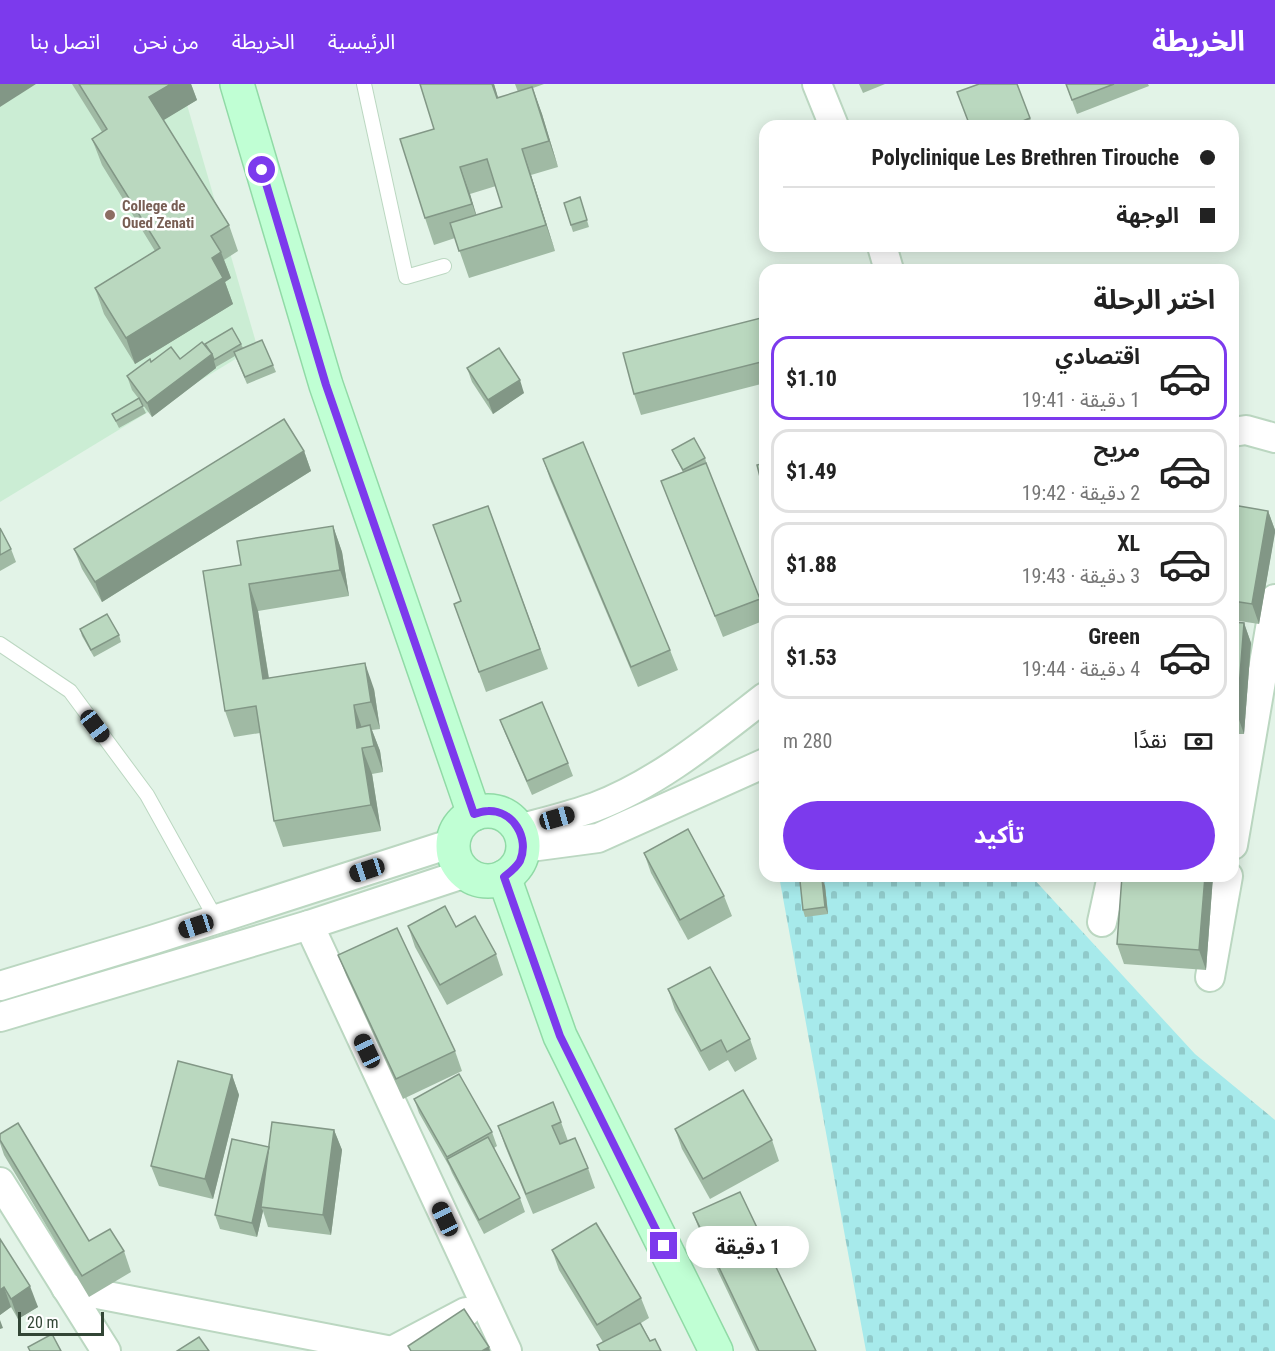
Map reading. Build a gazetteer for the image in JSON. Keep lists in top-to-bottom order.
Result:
{
  "places": ["College de Oued Zenati"],
  "scale_bar": "20 m",
  "page": {
    "header": "الخريطة",
    "nav": [
      "الرئيسية",
      "الخريطة",
      "من نحن",
      "اتصل بنا"
    ],
    "banner": ["Polyclinique Les Brethren Tirouche", "الوجهة"],
    "heading": "اختر الرحلة",
    "list": [
      {
        "name": "اقتصادي",
        "note": "1 دقيقة · 19:41",
        "value": "$1.10"
      },
      {
        "name": "مريح",
        "note": "2 دقيقة · 19:42",
        "value": "$1.49"
      },
      {
        "name": "XL",
        "note": "3 دقيقة · 19:43",
        "value": "$1.88"
      },
      {
        "name": "Green",
        "note": "4 دقيقة · 19:44",
        "value": "$1.53"
      }
    ],
    "pay": ["نقدًا", "280 m"],
    "buttons": "تأكيد",
    "bubble": "1 دقيقة",
    "scale": "20 m"
  }
}
